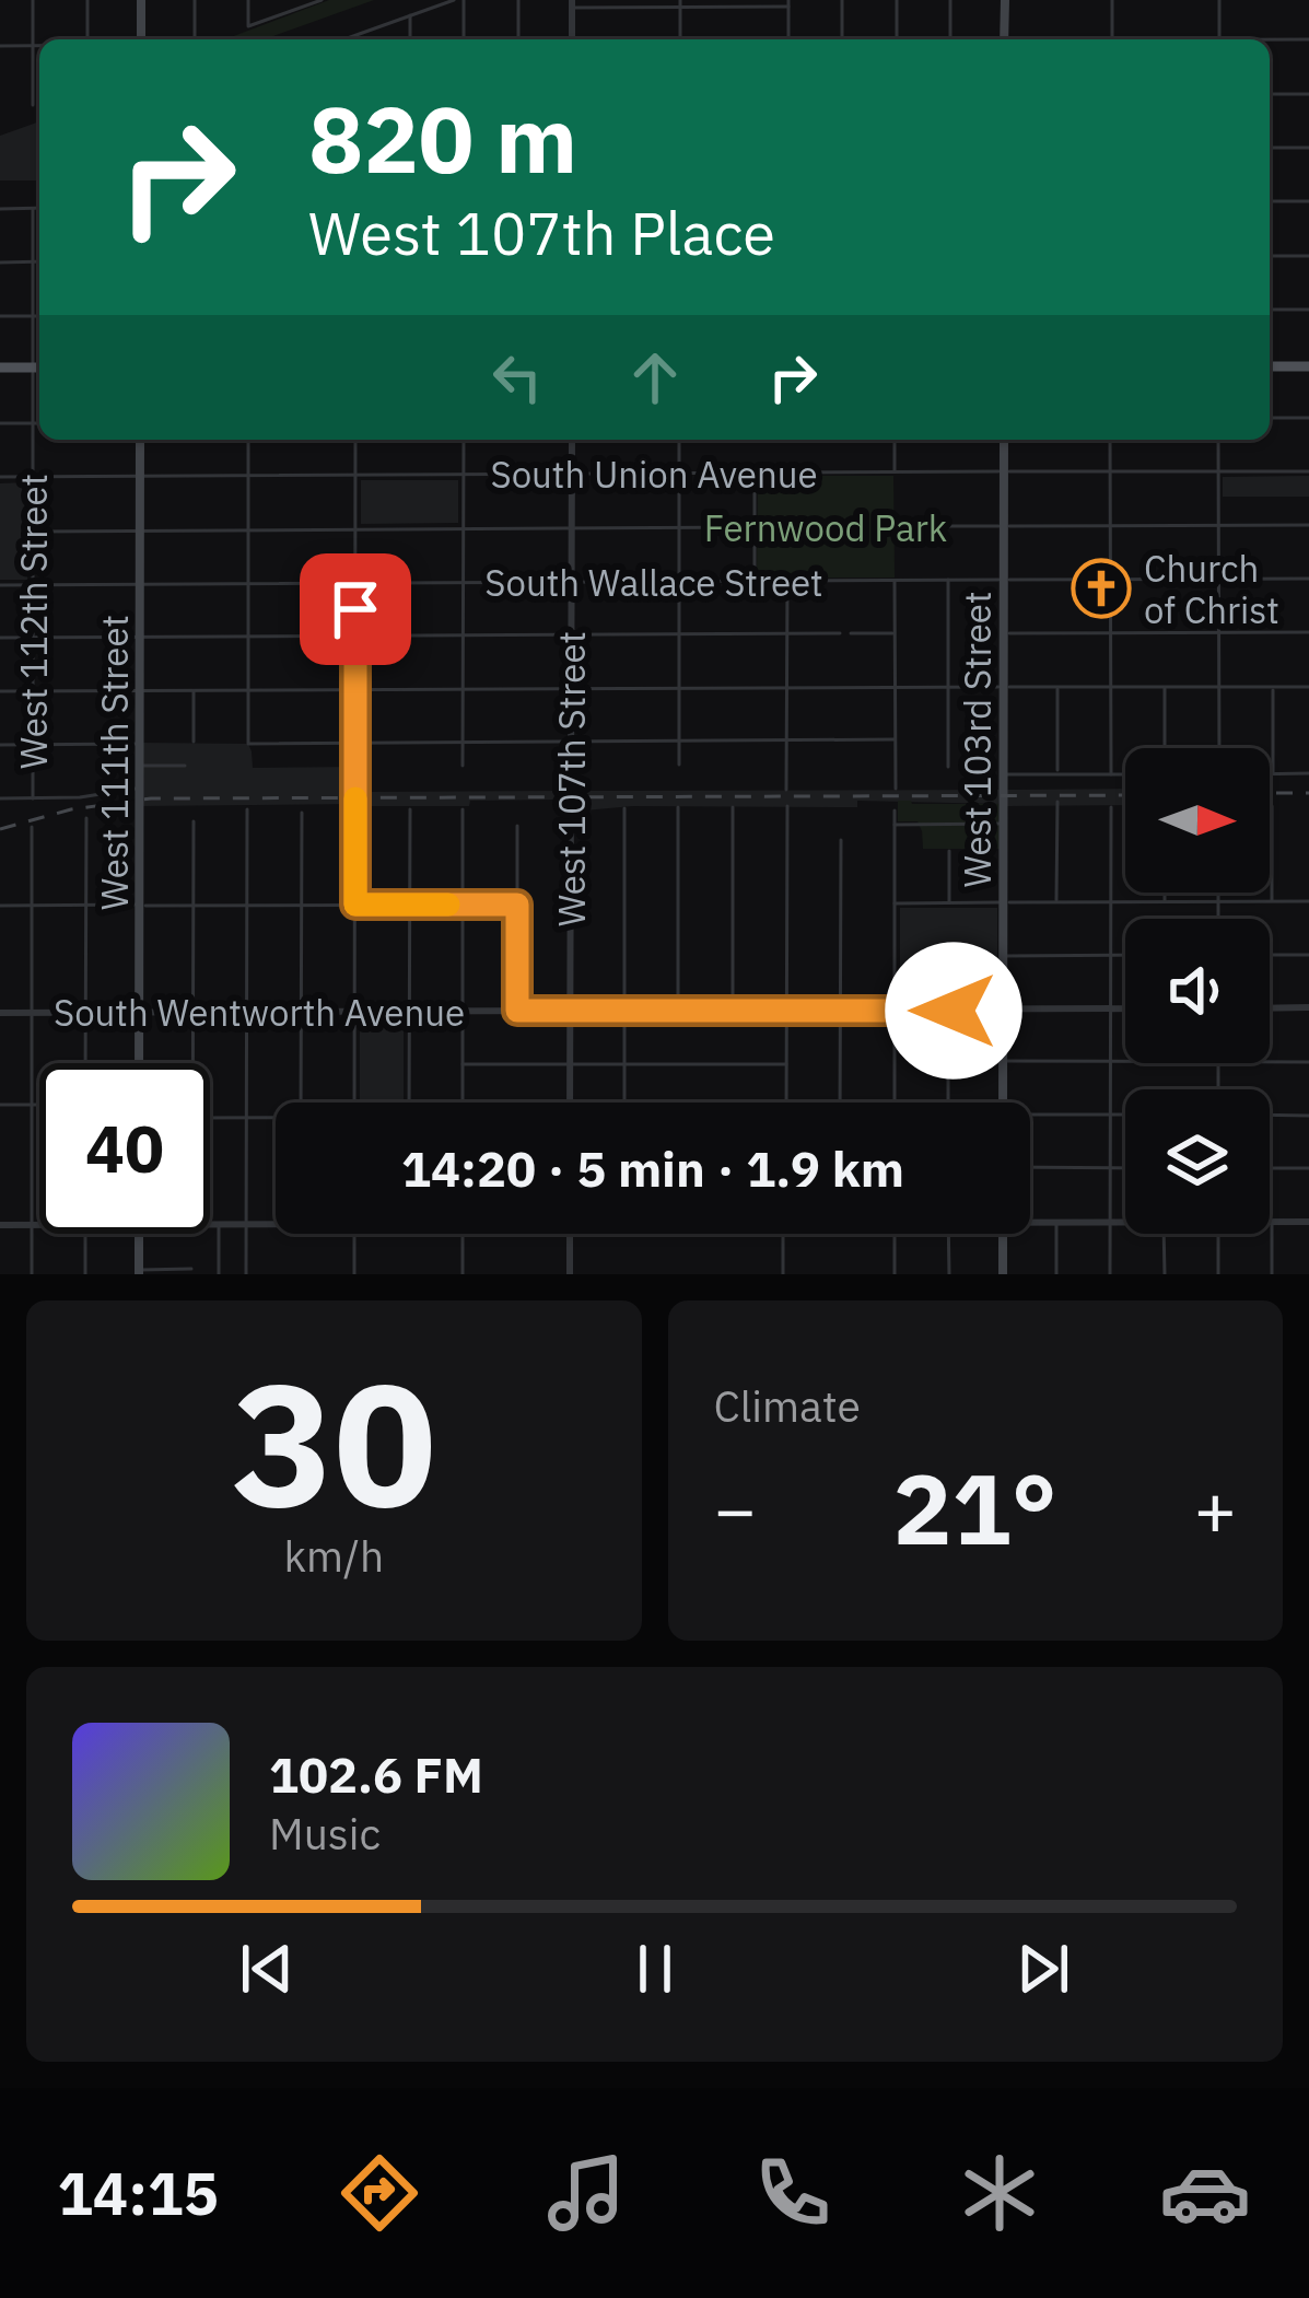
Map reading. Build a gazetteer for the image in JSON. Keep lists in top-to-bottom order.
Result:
{
  "streets": {
    "main road": ["West 103rd Street", "West 111th Street"],
    "street": [
      "South Union Avenue",
      "South Wallace Street",
      "West 112th Street",
      "West 107th Street",
      "South Wentworth Avenue"
    ]
  },
  "crossings": [
    ["South Union Avenue", "West 112th Street"],
    ["South Union Avenue", "West 103rd Street"],
    ["South Union Avenue", "West 111th Street"],
    ["South Union Avenue", "West 107th Street"],
    ["South Wallace Street", "West 112th Street"],
    ["South Wallace Street", "West 103rd Street"],
    ["South Wallace Street", "West 111th Street"],
    ["South Wallace Street", "West 107th Street"],
    ["West 103rd Street", "South Wentworth Avenue"],
    ["West 111th Street", "South Wentworth Avenue"],
    ["West 107th Street", "South Wentworth Avenue"]
  ],
  "parks": ["Fernwood Park"],
  "places": {
    "church": ["Church of Christ"]
  },
  "north": "right",
  "page": {
    "turn": ["820 m", "West 107th Place"],
    "limit": "40",
    "trip": "14:20 · 5 min · 1.9 km",
    "tile": [
      ["30", "km/h"],
      "Climate"
    ],
    "heat": ["−", "21°", "+"],
    "song": ["102.6 FM", "Music"],
    "tabs": "14:15"
  }
}
